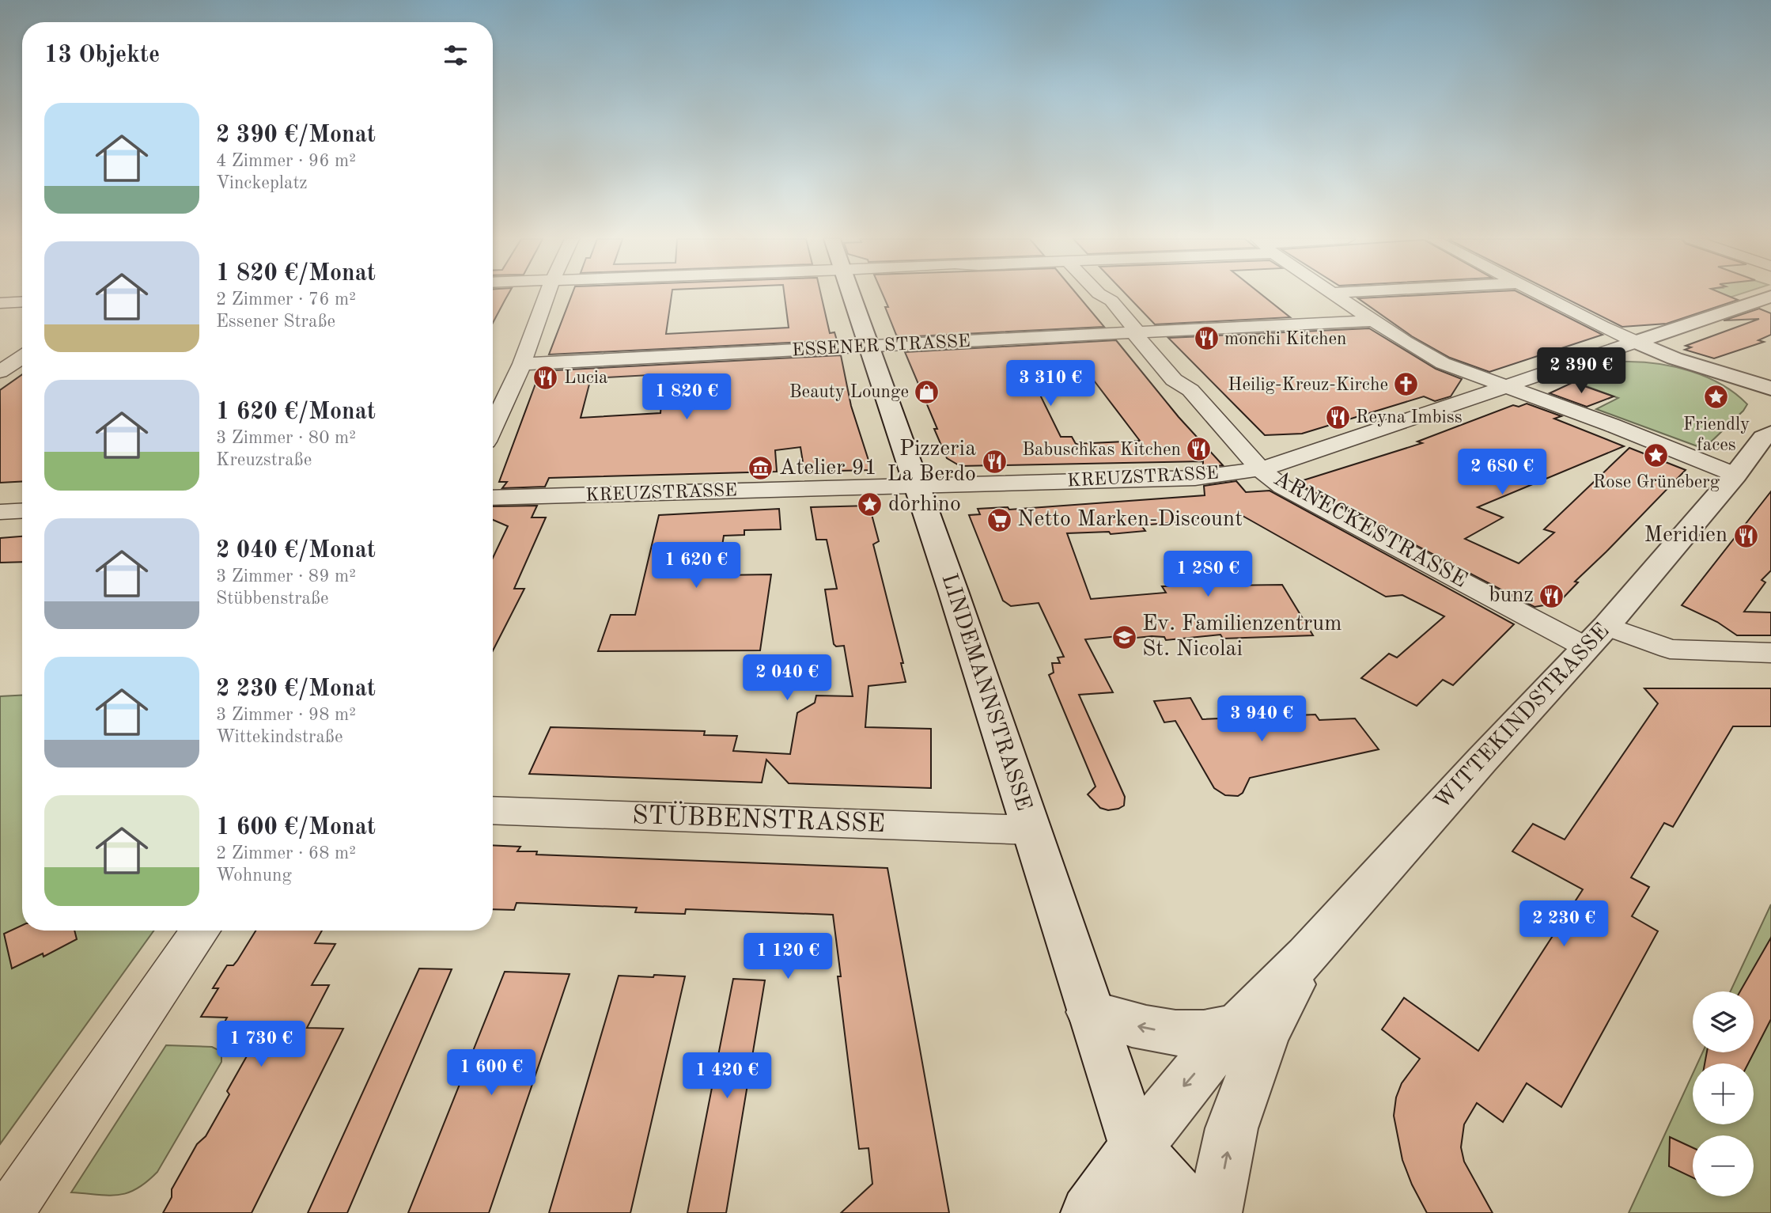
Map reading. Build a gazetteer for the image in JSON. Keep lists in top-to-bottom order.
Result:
{
  "streets": {
    "street": [
      "ESSENER STRASSE",
      "KREUZSTRASSE",
      "ARNECKESTRASSE",
      "LINDEMANNSTRASSE",
      "WITTEKINDSTRASSE",
      "STÜBBENSTRASSE"
    ]
  },
  "crossings": [
    ["ESSENER STRASSE", "ARNECKESTRASSE"],
    ["ESSENER STRASSE", "LINDEMANNSTRASSE"],
    ["KREUZSTRASSE", "ARNECKESTRASSE"],
    ["KREUZSTRASSE", "LINDEMANNSTRASSE"],
    ["ARNECKESTRASSE", "WITTEKINDSTRASSE"],
    ["LINDEMANNSTRASSE", "WITTEKINDSTRASSE"],
    ["LINDEMANNSTRASSE", "STÜBBENSTRASSE"]
  ],
  "places": {
    "restaurant": [
      "monchi Kitchen",
      "Lucia",
      "Reyna Imbiss",
      "Babuschkas Kitchen",
      "Pizzeria La Berdo",
      "Meridien",
      "bunz"
    ],
    "church": ["Heilig-Kreuz-Kirche"],
    "shop": ["Beauty Lounge"],
    "place": ["Friendly faces", "Rose Grüneberg", "dorhino"],
    "museum": ["Atelier 91"],
    "supermarket": ["Netto Marken-Discount"],
    "school or university": ["Ev. Familienzentrum St. Nicolai"]
  },
  "page": {
    "heading": "13 Objekte",
    "list": [
      {
        "name": "2 390 €/Monat",
        "note": "4 Zimmer · 96 m² · Vinckeplatz"
      },
      {
        "name": "1 820 €/Monat",
        "note": "2 Zimmer · 76 m² · Essener Straße"
      },
      {
        "name": "1 620 €/Monat",
        "note": "3 Zimmer · 80 m² · Kreuzstraße"
      },
      {
        "name": "2 040 €/Monat",
        "note": "3 Zimmer · 89 m² · Stübbenstraße"
      },
      {
        "name": "2 230 €/Monat",
        "note": "3 Zimmer · 98 m² · Wittekindstraße"
      },
      {
        "name": "1 600 €/Monat",
        "note": "2 Zimmer · 68 m² · Wohnung"
      }
    ],
    "price": [
      "2 390 €",
      "3 310 €",
      "1 820 €",
      "2 680 €",
      "1 620 €",
      "1 280 €",
      "2 040 €",
      "3 940 €",
      "2 230 €",
      "1 120 €",
      "1 730 €",
      "1 600 €",
      "1 420 €"
    ],
    "map_buttons": ["+", "−"]
  }
}
